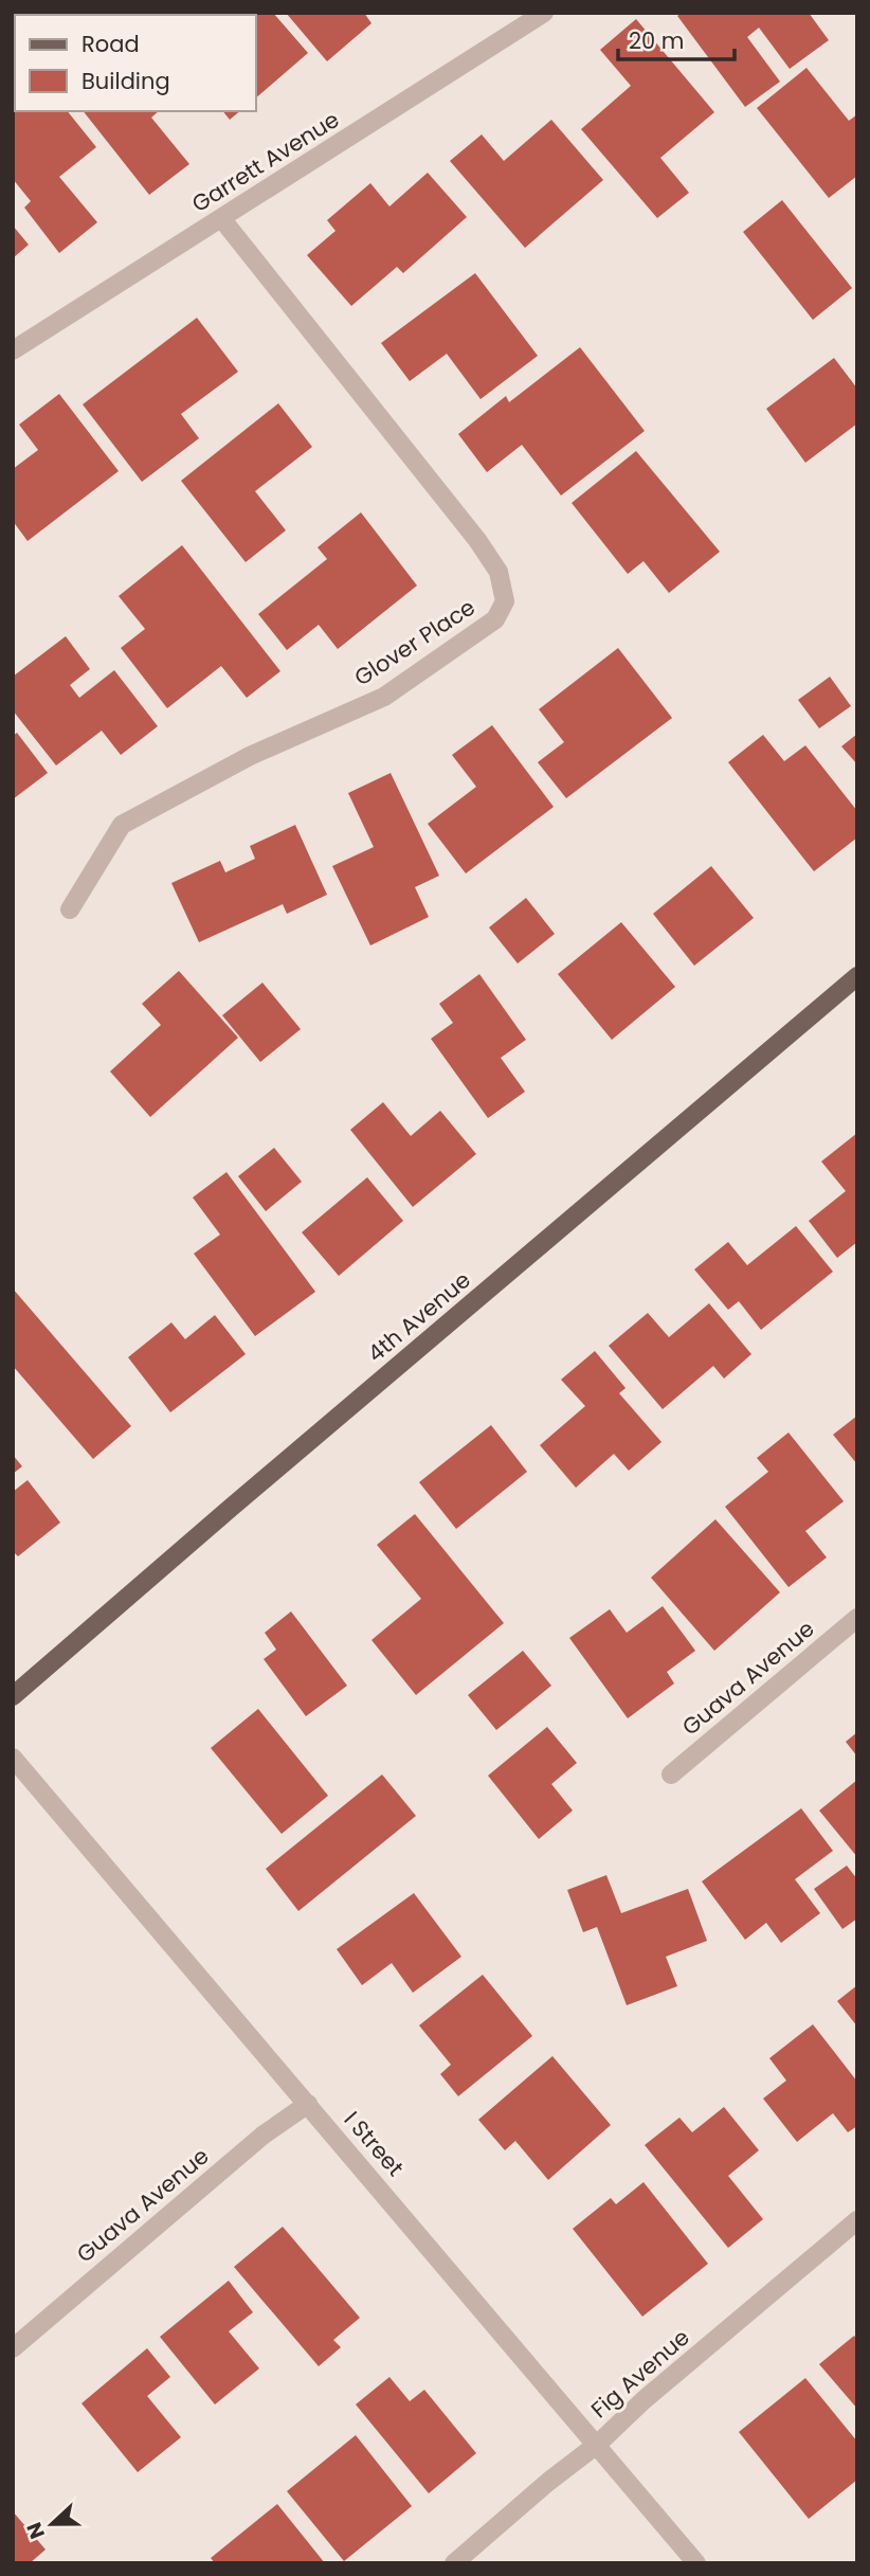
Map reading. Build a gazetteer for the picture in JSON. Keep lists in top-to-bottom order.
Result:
{
  "streets": {
    "main road": ["4th Avenue"],
    "street": [
      "Garrett Avenue",
      "Glover Place",
      "Guava Avenue",
      "I Street",
      "Fig Avenue"
    ]
  },
  "crossings": [
    ["Garrett Avenue", "Glover Place"],
    ["Guava Avenue", "I Street"],
    ["I Street", "Fig Avenue"]
  ],
  "legend": ["Road", "Building"],
  "scale_bar": "20 m",
  "north": "left"
}
